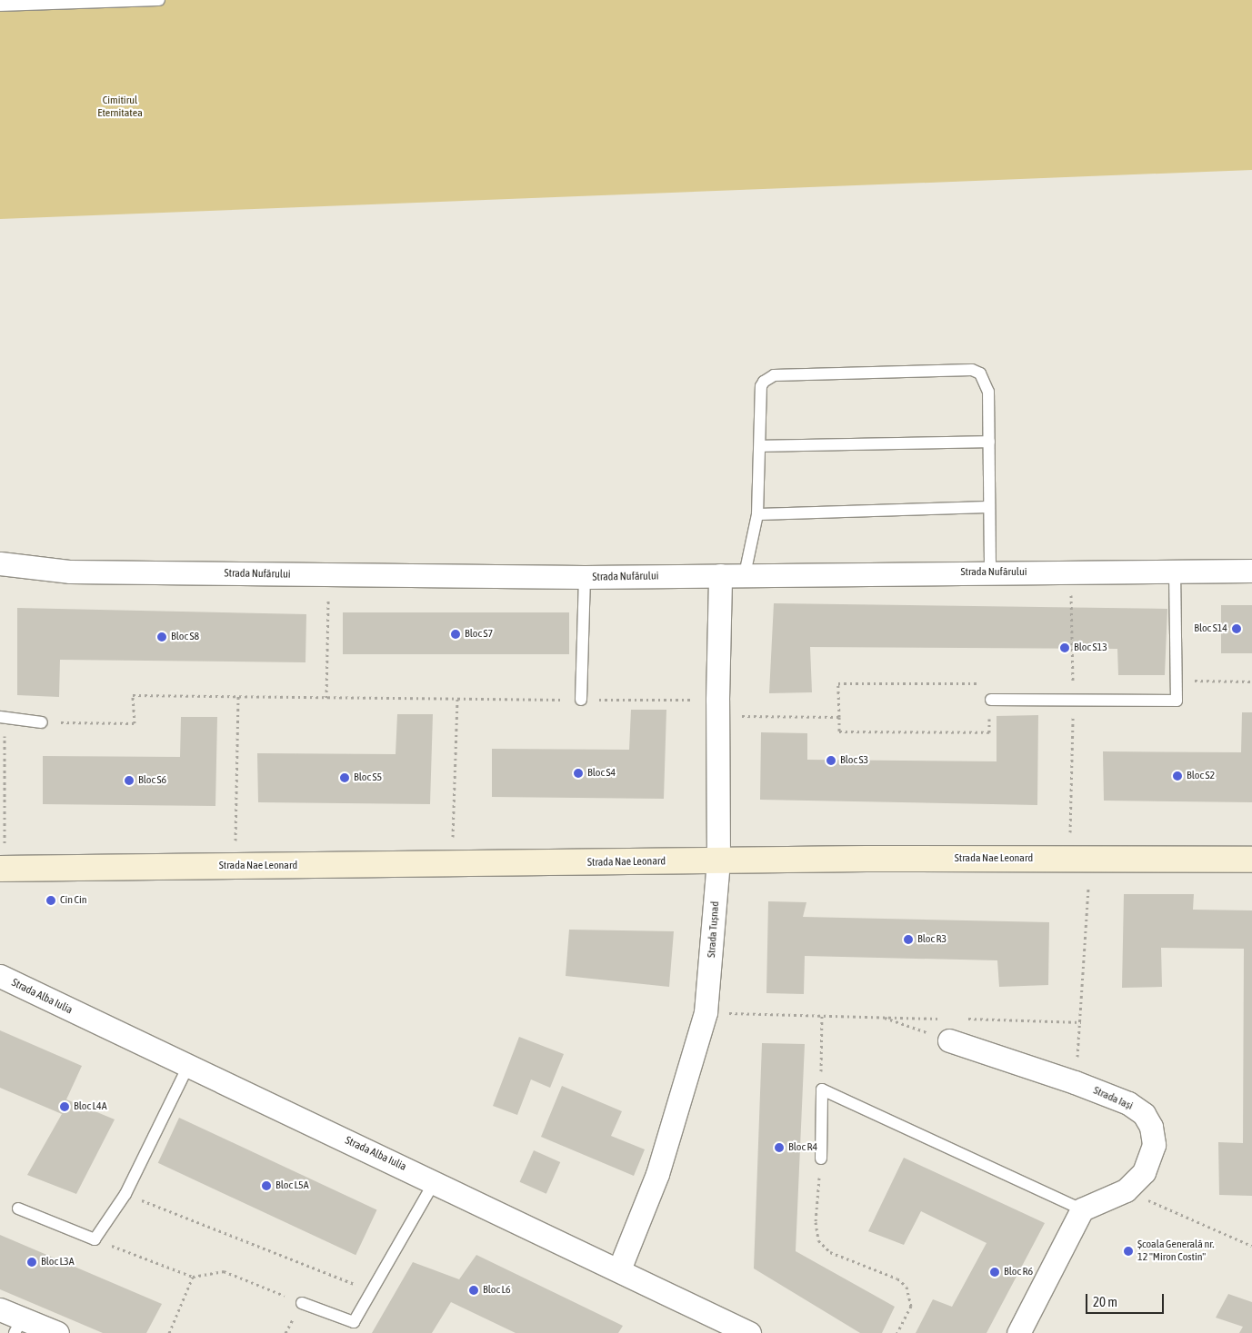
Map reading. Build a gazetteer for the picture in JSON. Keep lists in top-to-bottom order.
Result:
{
  "streets": {
    "street": [
      "Strada Nufărului",
      "Strada Nae Leonard",
      "Strada Tușnad",
      "Strada Alba Iulia",
      "Strada Iași"
    ]
  },
  "crossings": [
    ["Strada Nufărului", "Strada Tușnad"],
    ["Strada Nae Leonard", "Strada Tușnad"],
    ["Strada Tușnad", "Strada Alba Iulia"]
  ],
  "parks": ["Cimitirul Eternitatea"],
  "places": [
    "Bloc S14",
    "Bloc S7",
    "Bloc S8",
    "Bloc S13",
    "Bloc S3",
    "Bloc S4",
    "Bloc S2",
    "Bloc S5",
    "Bloc S6",
    "Cin Cin",
    "Bloc R3",
    "Bloc L4A",
    "Bloc R4",
    "Bloc L5A",
    "Școala Generală nr. 12 \"Miron Costin\"",
    "Bloc L3A",
    "Bloc R6",
    "Bloc L6"
  ],
  "scale_bar": "20 m"
}
